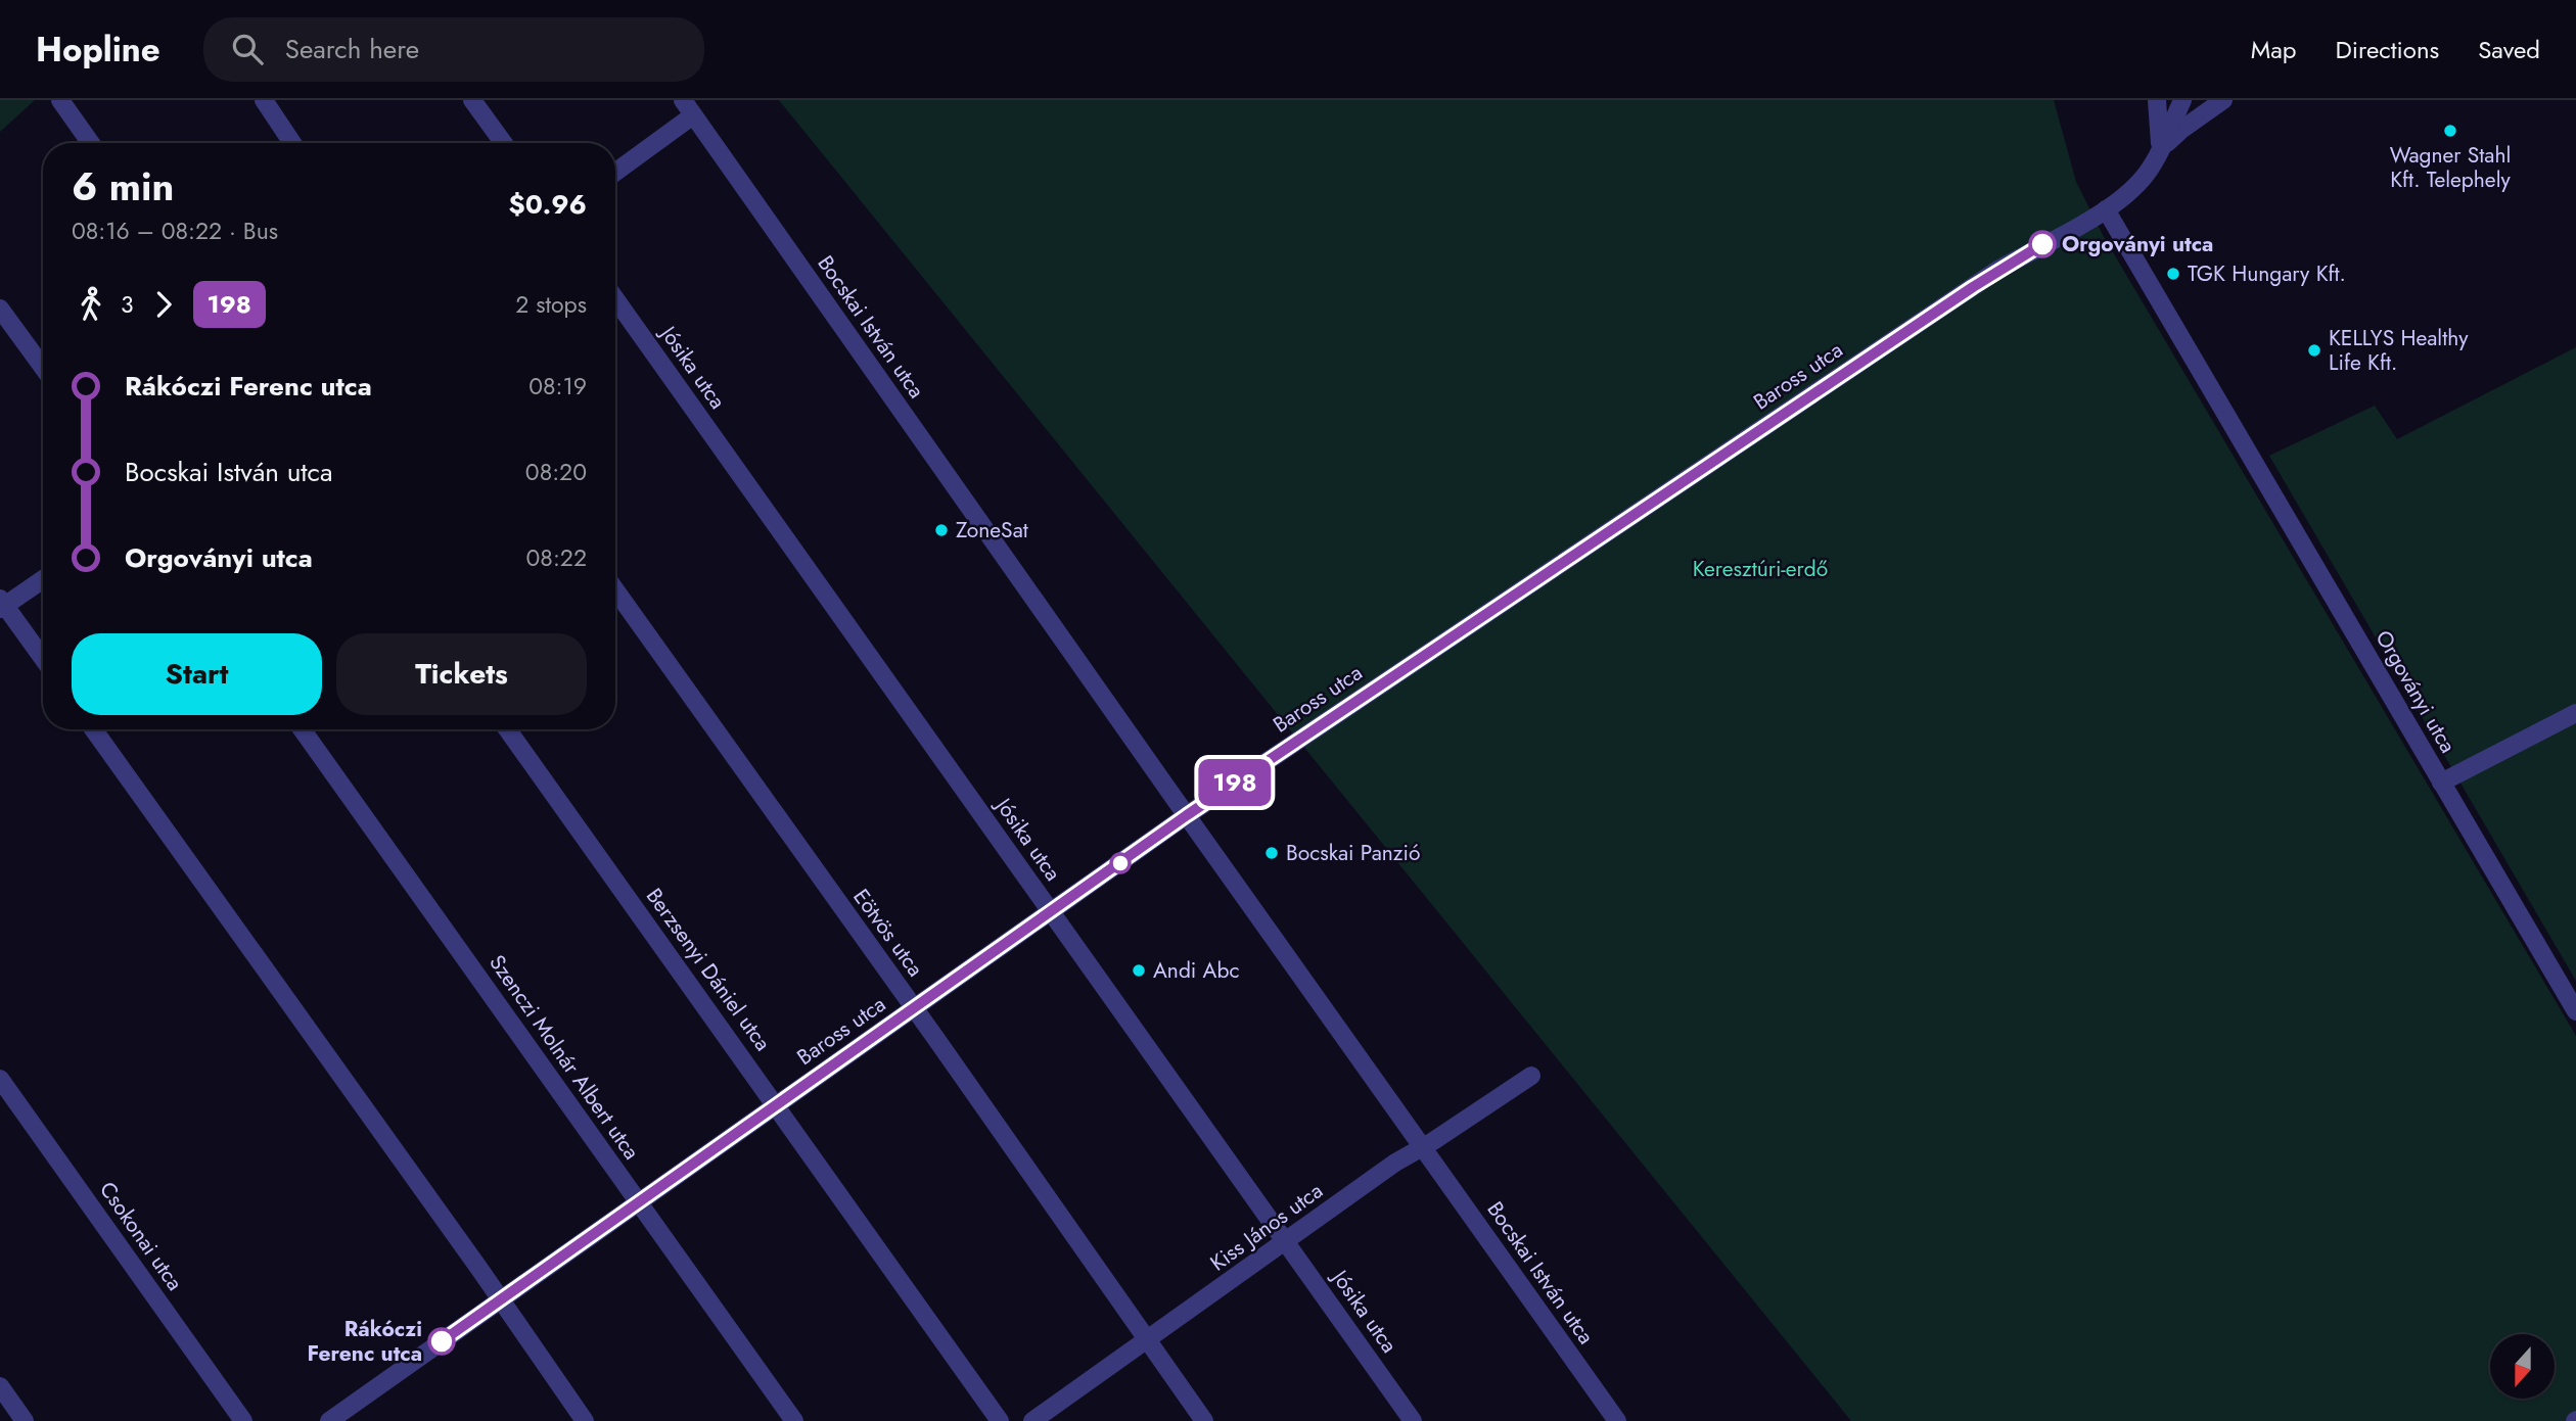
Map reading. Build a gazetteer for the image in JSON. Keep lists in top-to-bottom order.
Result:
{
  "streets": {
    "street": [
      "Bocskai István utca",
      "Jósika utca",
      "Baross utca",
      "Orgoványi utca",
      "Eötvös utca",
      "Berzsenyi Dániel utca",
      "Szenczi Molnár Albert utca",
      "Kiss János utca",
      "Csokonai utca"
    ]
  },
  "crossings": [
    ["Bocskai István utca", "Baross utca"],
    ["Bocskai István utca", "Kiss János utca"],
    ["Jósika utca", "Baross utca"],
    ["Jósika utca", "Kiss János utca"],
    ["Baross utca", "Orgoványi utca"],
    ["Baross utca", "Eötvös utca"],
    ["Baross utca", "Berzsenyi Dániel utca"],
    ["Baross utca", "Szenczi Molnár Albert utca"],
    ["Eötvös utca", "Kiss János utca"]
  ],
  "parks": ["Keresztúri-erdő"],
  "places": [
    "Wagner Stahl Kft. Telephely",
    "Orgoványi utca",
    "TGK Hungary Kft.",
    "KELLYS Healthy Life Kft.",
    "ZoneSat",
    "Bocskai Panzió",
    "Andi Abc",
    "Rákóczi Ferenc utca"
  ],
  "lines": ["bus line 198"],
  "north": "bottom",
  "page": {
    "header": "Hopline",
    "search": "Search here",
    "nav": ["Map", "Directions", "Saved"],
    "on_map": "198",
    "heading": ["6 min", "08:16 – 08:22 · Bus", "$0.96"],
    "legs": ["3", "198", "2 stops"],
    "list": [
      {
        "name": "Rákóczi Ferenc utca",
        "value": "08:19"
      },
      {
        "name": "Bocskai István utca",
        "value": "08:20"
      },
      {
        "name": "Orgoványi utca",
        "value": "08:22"
      }
    ],
    "buttons": ["Start", "Tickets"]
  }
}
